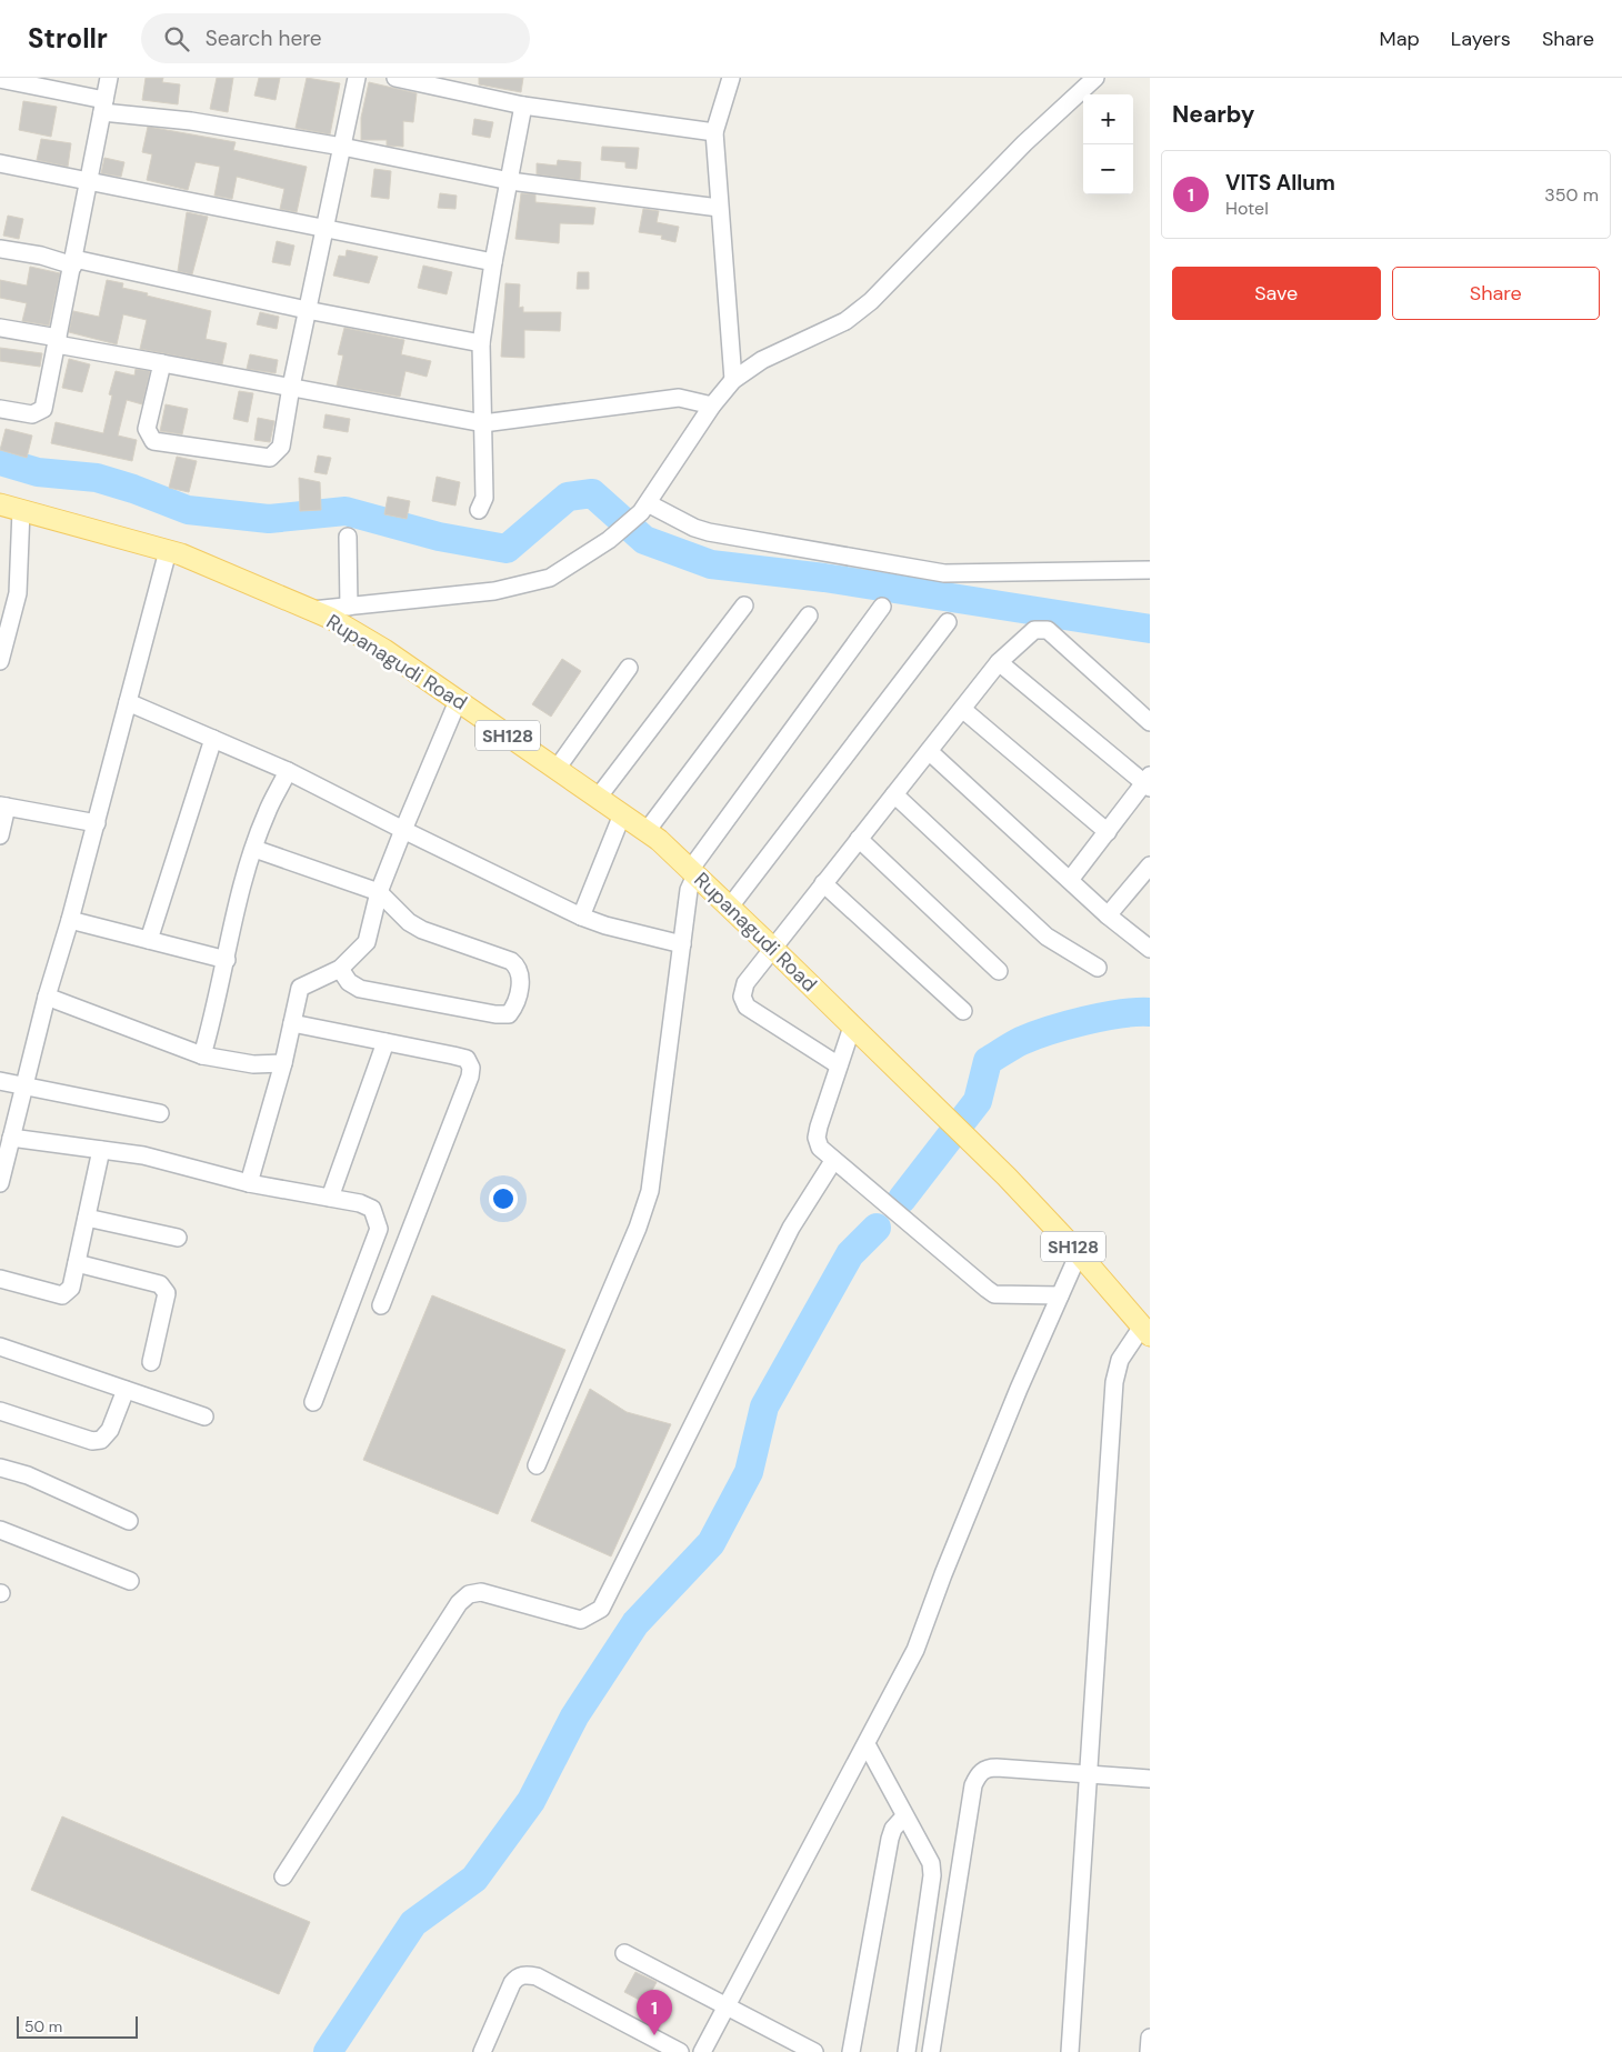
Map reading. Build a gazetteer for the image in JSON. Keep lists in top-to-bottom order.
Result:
{
  "streets": {
    "main road": ["Rupanagudi Road", "SH128"]
  },
  "crossings": [
    ["Rupanagudi Road", "SH128"]
  ],
  "scale_bar": "50 m",
  "page": {
    "header": "Strollr",
    "search": "Search here",
    "nav": ["Map", "Layers", "Share"],
    "heading": "Nearby",
    "map_buttons": ["+", "−"],
    "list": [
      {
        "mark": "1",
        "name": "VITS Allum",
        "note": "Hotel",
        "value": "350 m"
      }
    ],
    "buttons": ["Save", "Share"],
    "pins": "1",
    "scale": "50 m"
  }
}
